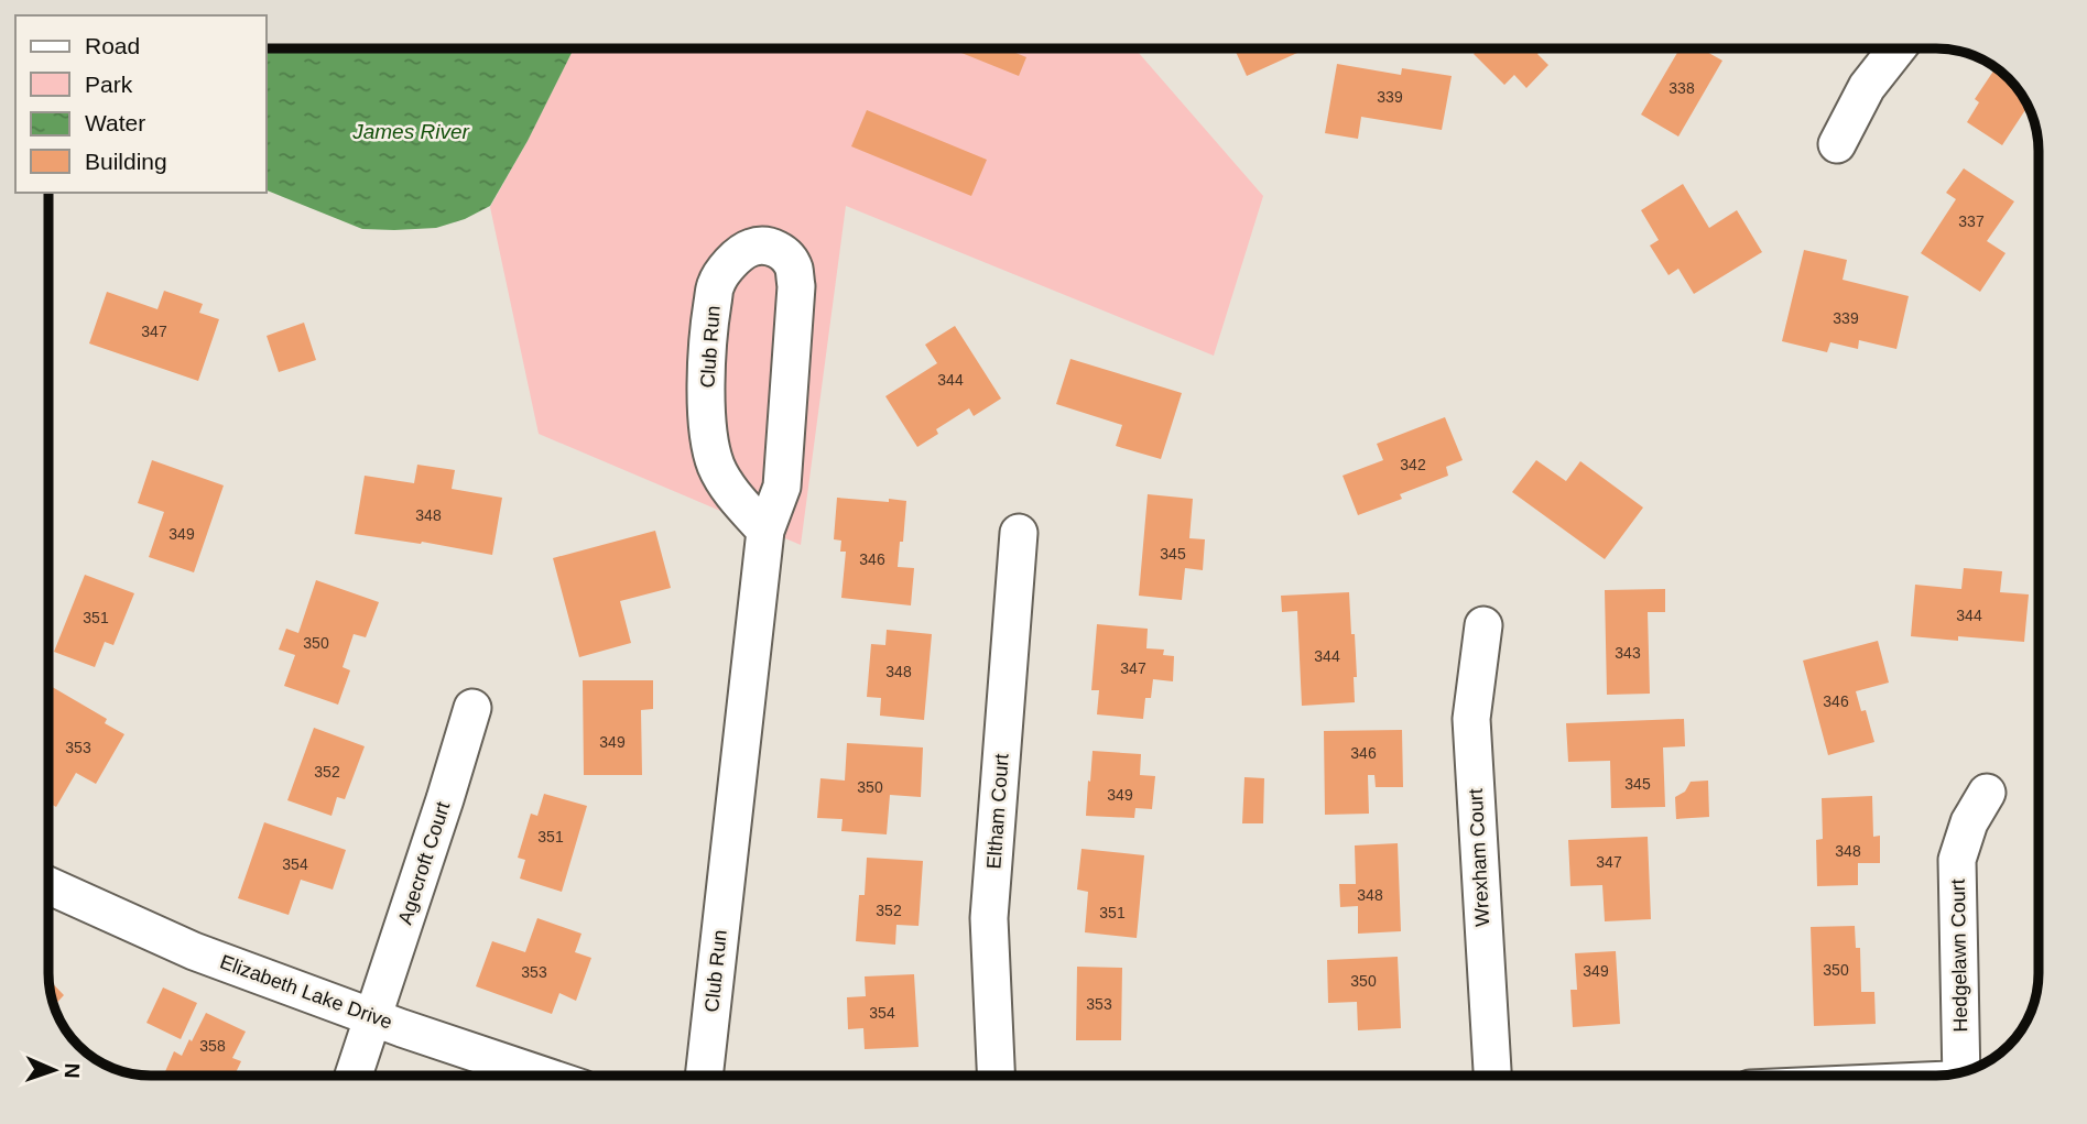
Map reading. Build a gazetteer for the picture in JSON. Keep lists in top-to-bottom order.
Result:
{
  "streets": {
    "street": [
      "Club Run",
      "Eltham Court",
      "Wrexham Court",
      "Agecroft Court",
      "Hedgelawn Court",
      "Elizabeth Lake Drive"
    ]
  },
  "crossings": [
    ["Agecroft Court", "Elizabeth Lake Drive"]
  ],
  "water": ["James River"],
  "house_numbers": [
    "338",
    "339",
    "337",
    "339",
    "347",
    "344",
    "342",
    "348",
    "349",
    "345",
    "346",
    "344",
    "351",
    "350",
    "343",
    "344",
    "347",
    "348",
    "346",
    "349",
    "353",
    "346",
    "352",
    "345",
    "350",
    "349",
    "351",
    "348",
    "347",
    "354",
    "348",
    "352",
    "351",
    "350",
    "349",
    "353",
    "350",
    "353",
    "354",
    "358"
  ],
  "legend": [
    "Road",
    "Park",
    "Water",
    "Building"
  ],
  "north": "right"
}
